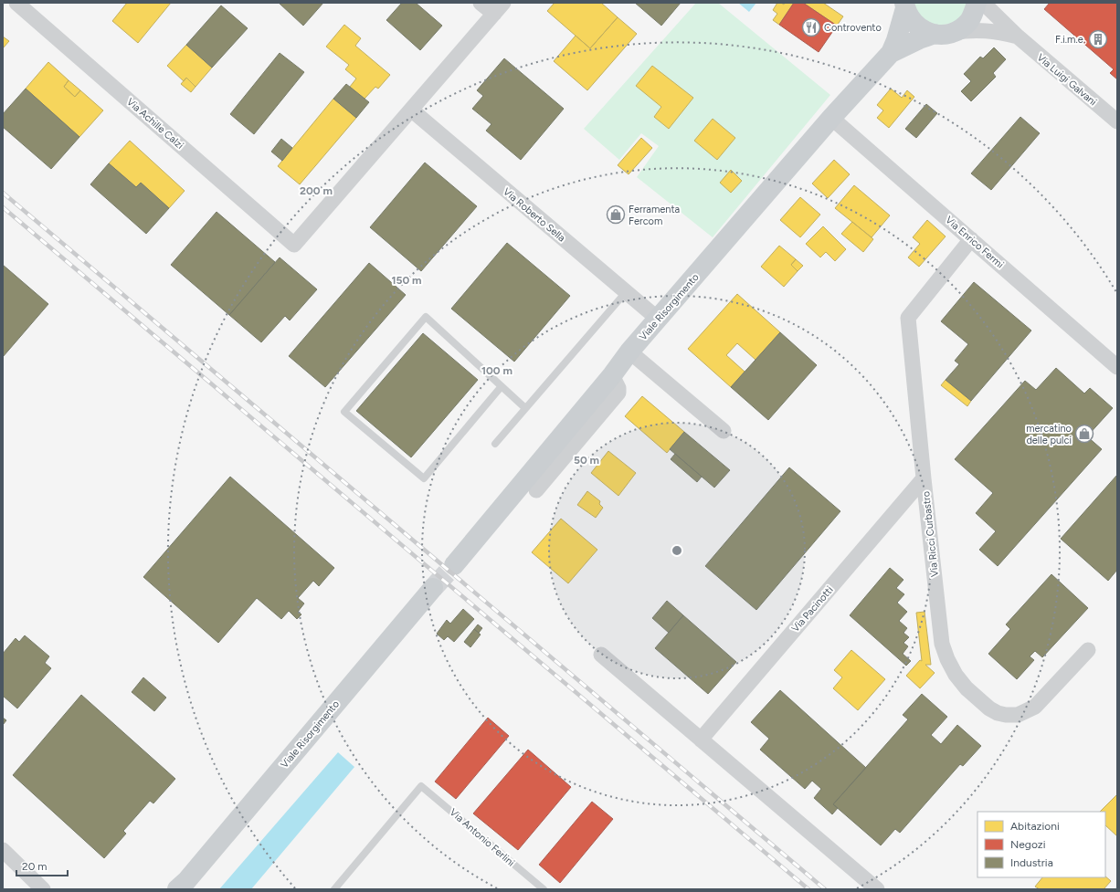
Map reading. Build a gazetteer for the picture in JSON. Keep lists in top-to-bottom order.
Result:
{
  "streets": {
    "main road": ["Viale Risorgimento"],
    "street": [
      "Via Luigi Galvani",
      "Via Achille Calzi",
      "Via Roberto Sella",
      "Via Enrico Fermi",
      "Via Ricci Curbastro",
      "Via Pacinotti"
    ],
    "lane": ["Via Antonio Ferlini"]
  },
  "crossings": [
    ["Via Luigi Galvani", "Viale Risorgimento"],
    ["Via Achille Calzi", "Via Roberto Sella"],
    ["Via Roberto Sella", "Viale Risorgimento"],
    ["Via Enrico Fermi", "Viale Risorgimento"],
    ["Via Enrico Fermi", "Via Ricci Curbastro"],
    ["Via Ricci Curbastro", "Via Pacinotti"]
  ],
  "places": {
    "restaurant": ["Controvento"],
    "building": ["F.i.m.e."],
    "shop": ["Ferramenta Fercom", "mercatino delle pulci"]
  },
  "legend": ["Abitazioni", "Negozi", "Industria"],
  "scale_bar": "20 m",
  "rings": [
    "200 m",
    "150 m",
    "100 m",
    "50 m"
  ]
}
